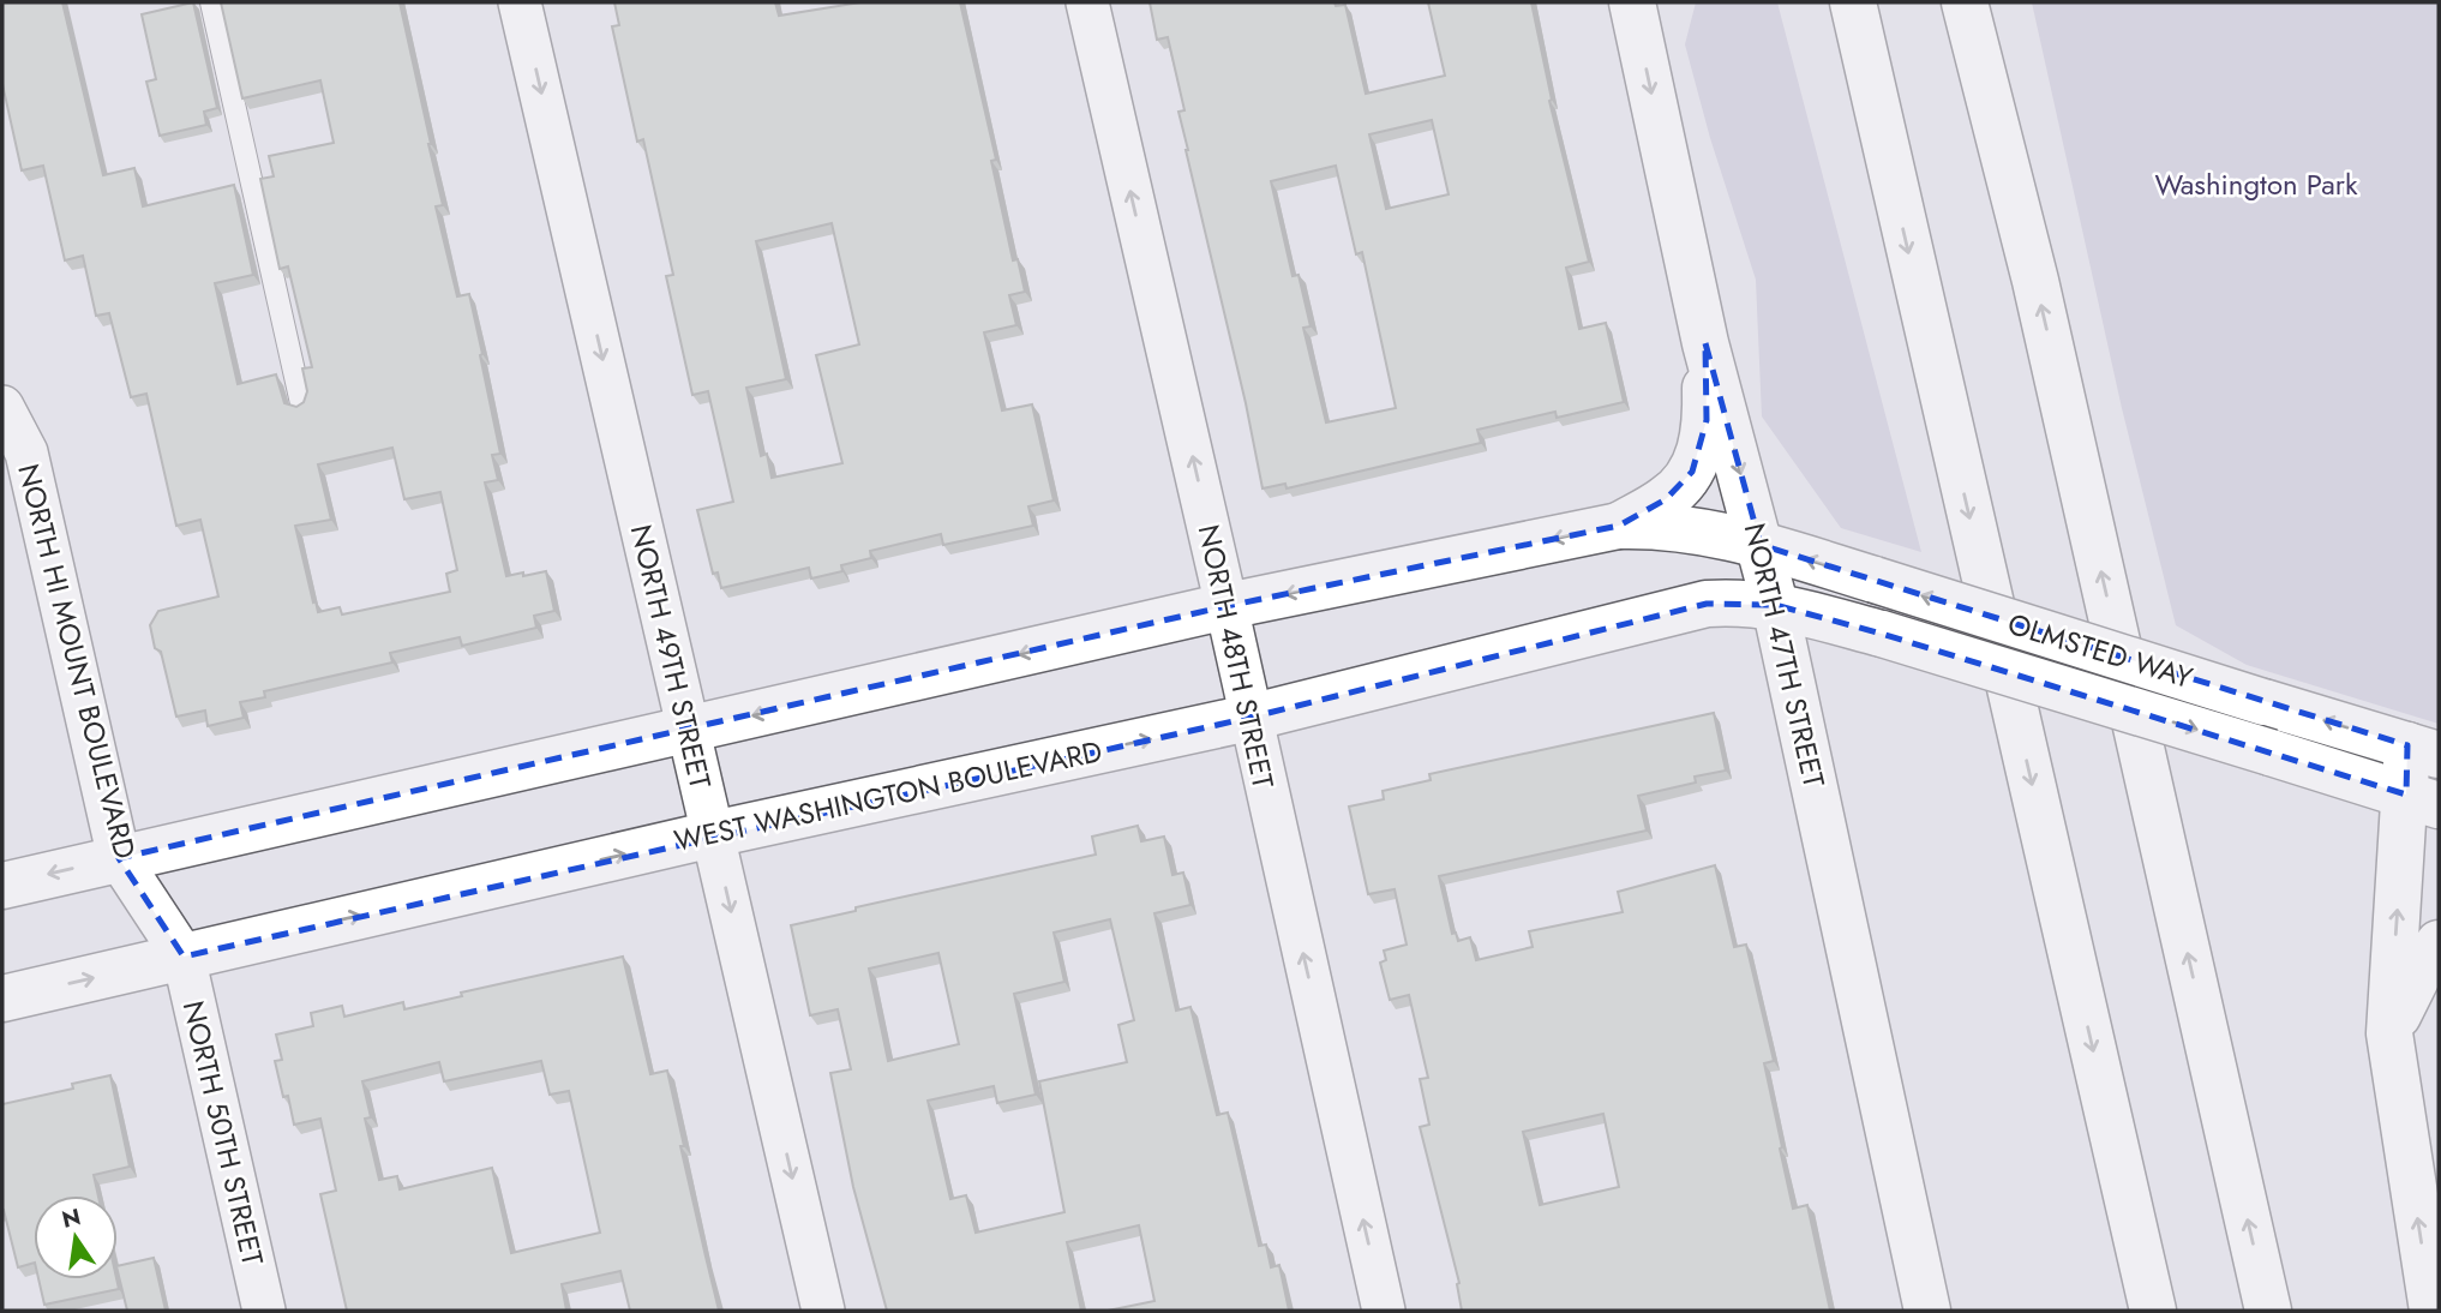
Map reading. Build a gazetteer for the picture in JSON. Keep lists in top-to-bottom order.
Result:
{
  "streets": {
    "main road": ["OLMSTED WAY", "NORTH 47TH STREET", "WEST WASHINGTON BOULEVARD"],
    "street": [
      "NORTH 49TH STREET",
      "NORTH 48TH STREET",
      "NORTH HI MOUNT BOULEVARD",
      "NORTH 50TH STREET"
    ]
  },
  "crossings": [
    ["OLMSTED WAY", "NORTH 47TH STREET"],
    ["OLMSTED WAY", "WEST WASHINGTON BOULEVARD"],
    ["NORTH 47TH STREET", "WEST WASHINGTON BOULEVARD"],
    ["NORTH 49TH STREET", "WEST WASHINGTON BOULEVARD"],
    ["NORTH 48TH STREET", "WEST WASHINGTON BOULEVARD"],
    ["NORTH HI MOUNT BOULEVARD", "WEST WASHINGTON BOULEVARD"],
    ["NORTH HI MOUNT BOULEVARD", "NORTH 50TH STREET"],
    ["WEST WASHINGTON BOULEVARD", "NORTH 50TH STREET"]
  ],
  "one_way": ["NORTH 49TH STREET", "NORTH 48TH STREET"],
  "parks": ["Washington Park"],
  "north": "top"
}
